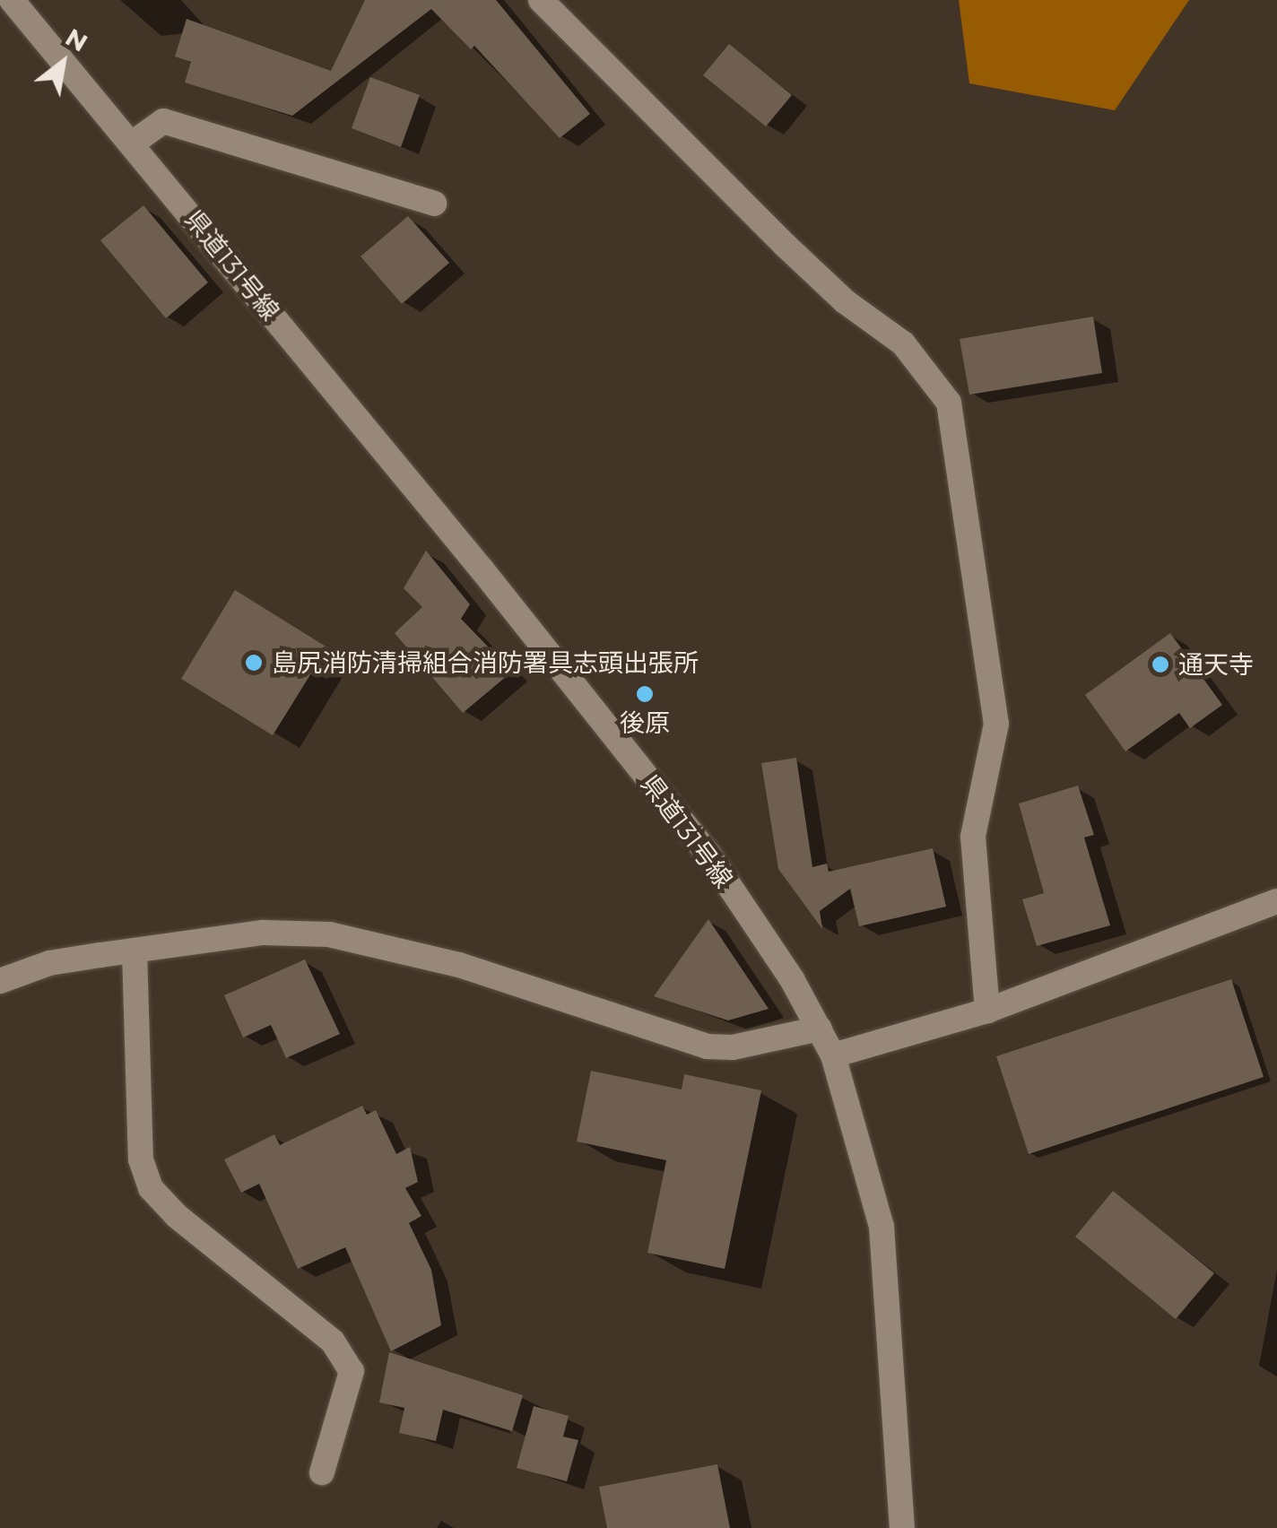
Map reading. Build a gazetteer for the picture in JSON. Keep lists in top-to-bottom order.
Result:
{
  "streets": {
    "street": ["県道131号線"]
  },
  "places": ["島尻消防清掃組合消防署具志頭出張所", "通天寺", "後原"],
  "north": "top right"
}
